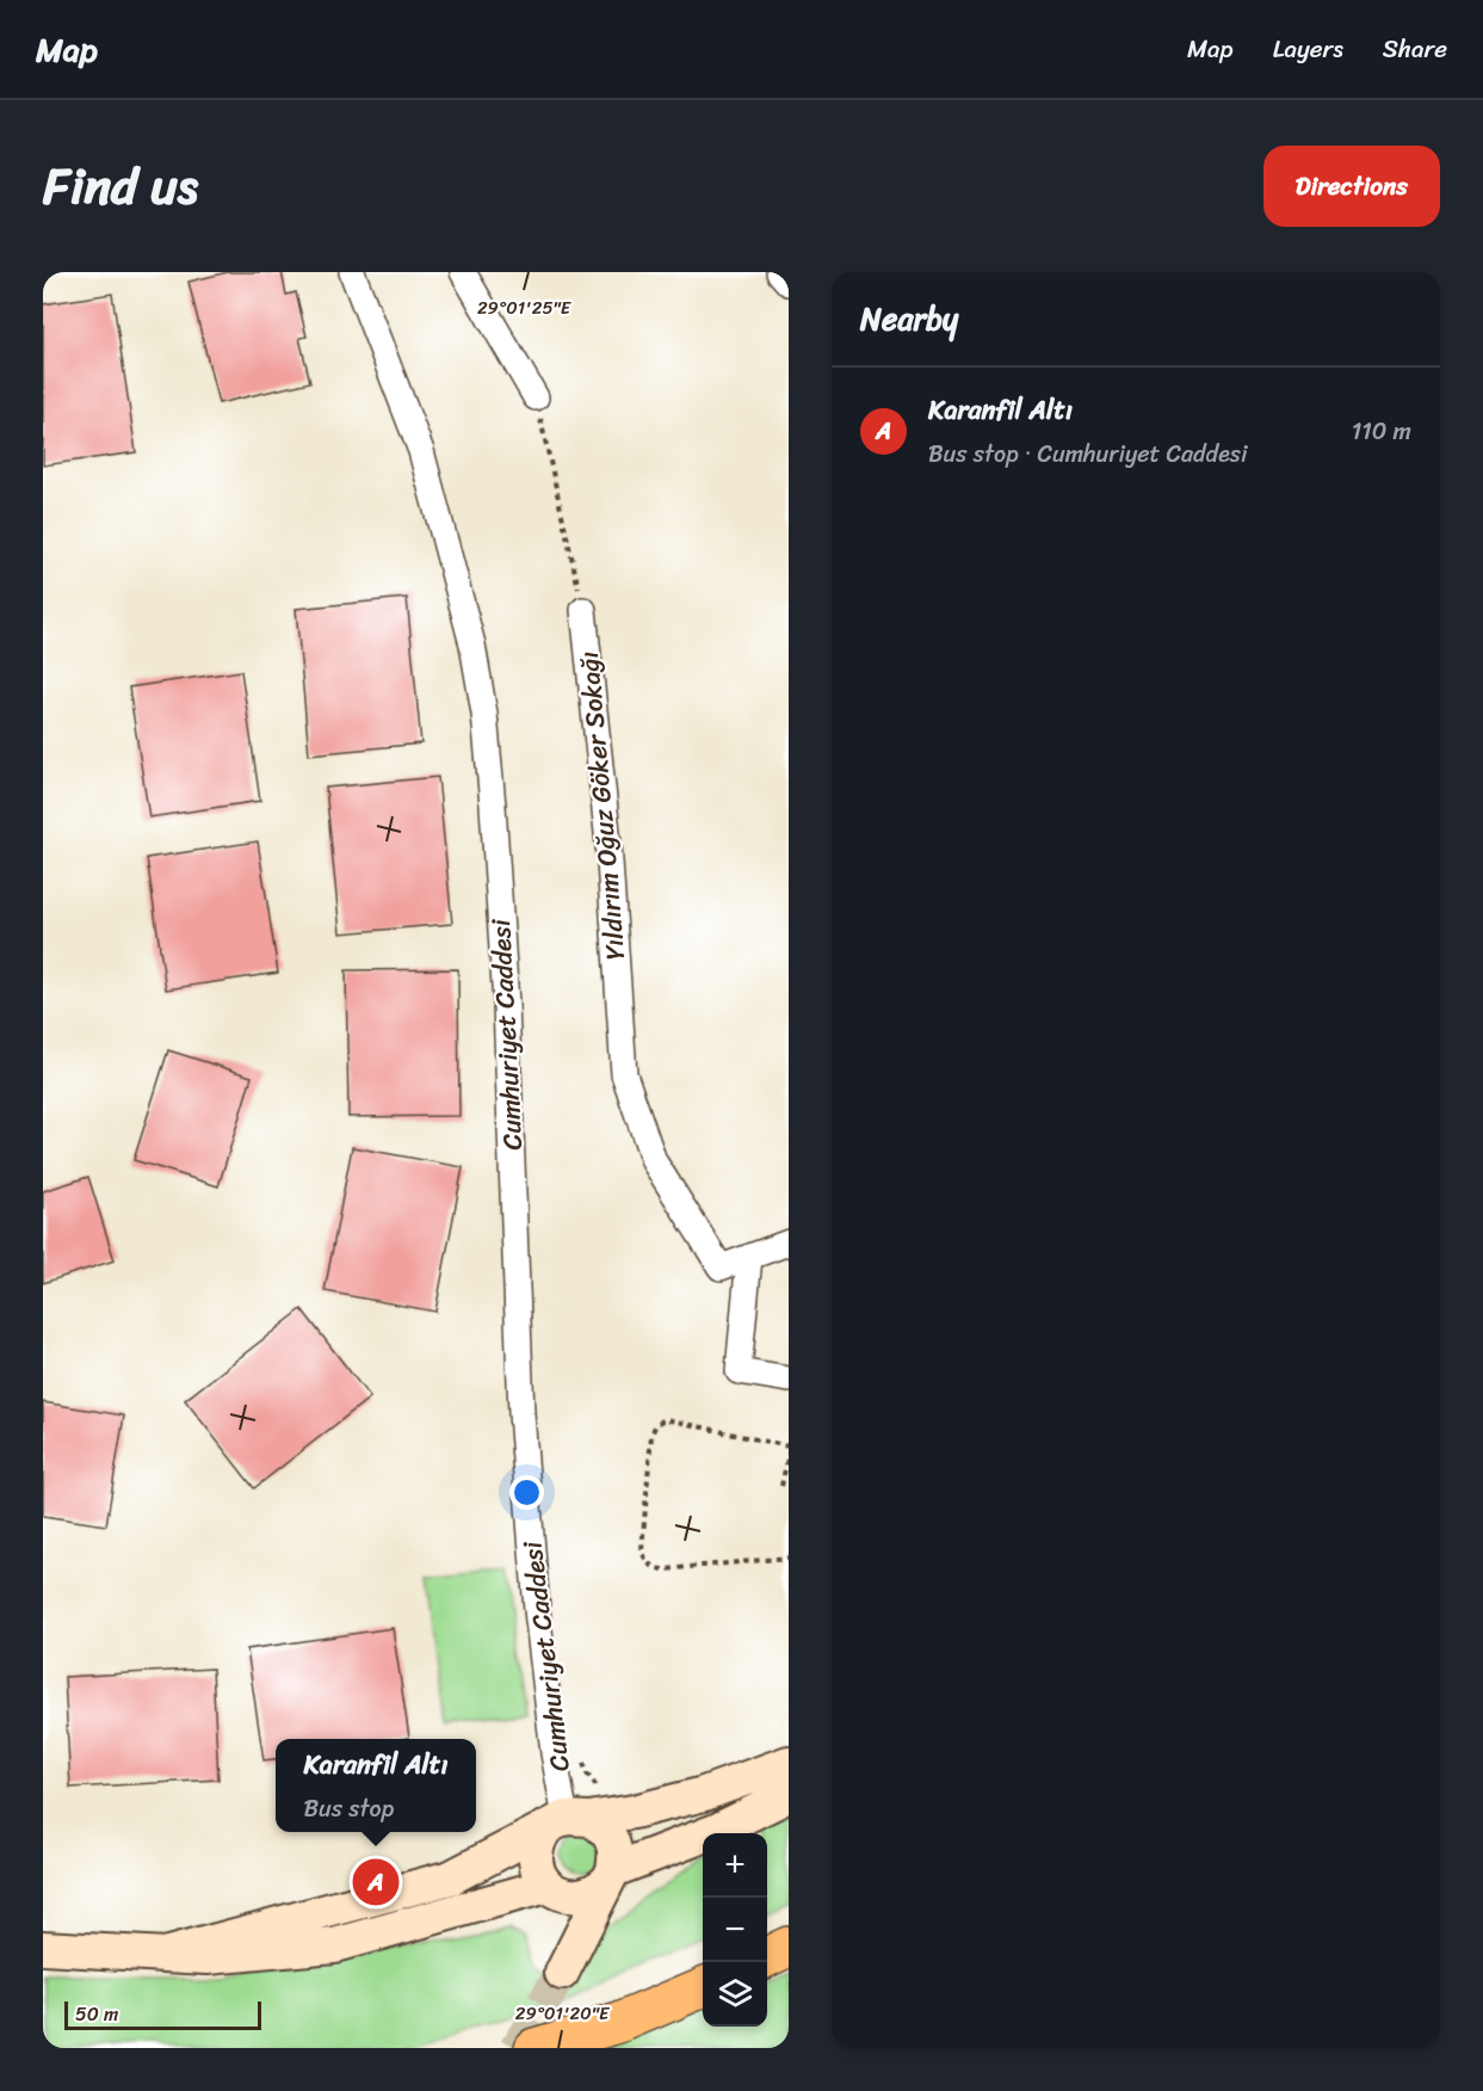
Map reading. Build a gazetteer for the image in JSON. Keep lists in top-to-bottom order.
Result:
{
  "streets": {
    "street": ["Yıldırım Oğuz Göker Sokağı", "Cumhuriyet Caddesi"]
  },
  "scale_bar": "50 m",
  "page": {
    "header": "Map",
    "nav": ["Map", "Layers", "Share"],
    "title": "Find us",
    "buttons": "Directions",
    "heading": "Nearby",
    "list": [
      {
        "mark": "A",
        "name": "Karanfil Altı",
        "note": "Bus stop · Cumhuriyet Caddesi",
        "value": "110 m"
      }
    ],
    "popup": ["Karanfil Altı", "Bus stop"],
    "map_buttons": ["+", "−"],
    "pins": "A",
    "scale": "50 m"
  },
  "coordinates": ["29°01'25\"E", "29°01'20\"E"]
}
